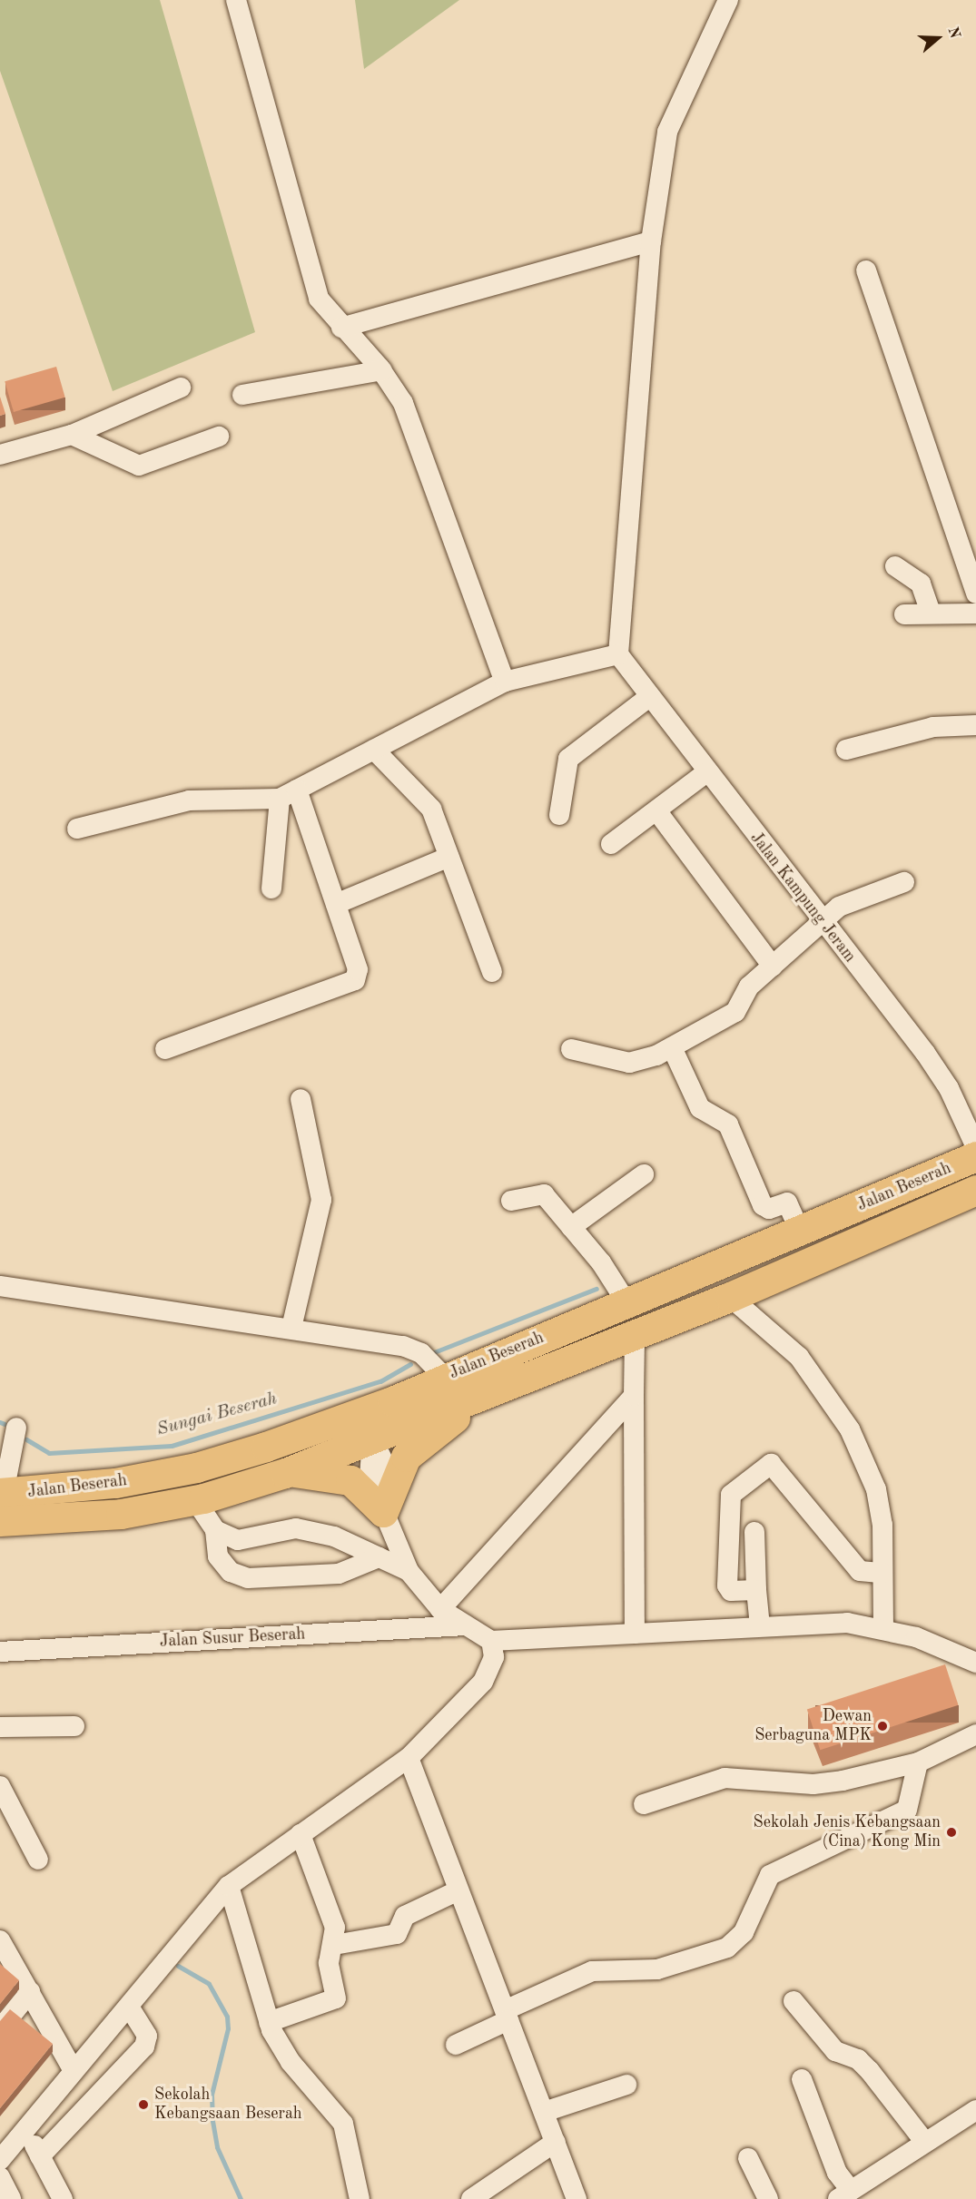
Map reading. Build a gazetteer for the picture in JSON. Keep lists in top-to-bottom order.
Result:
{
  "streets": {
    "highway": ["Jalan Beserah"],
    "street": ["Jalan Kampung Jeram", "Jalan Susur Beserah"]
  },
  "water": ["Sungai Beserah"],
  "places": ["Dewan Serbaguna MPK", "Sekolah Jenis Kebangsaan (Cina) Kong Min", "Sekolah Kebangsaan Beserah"],
  "north": "right"
}
